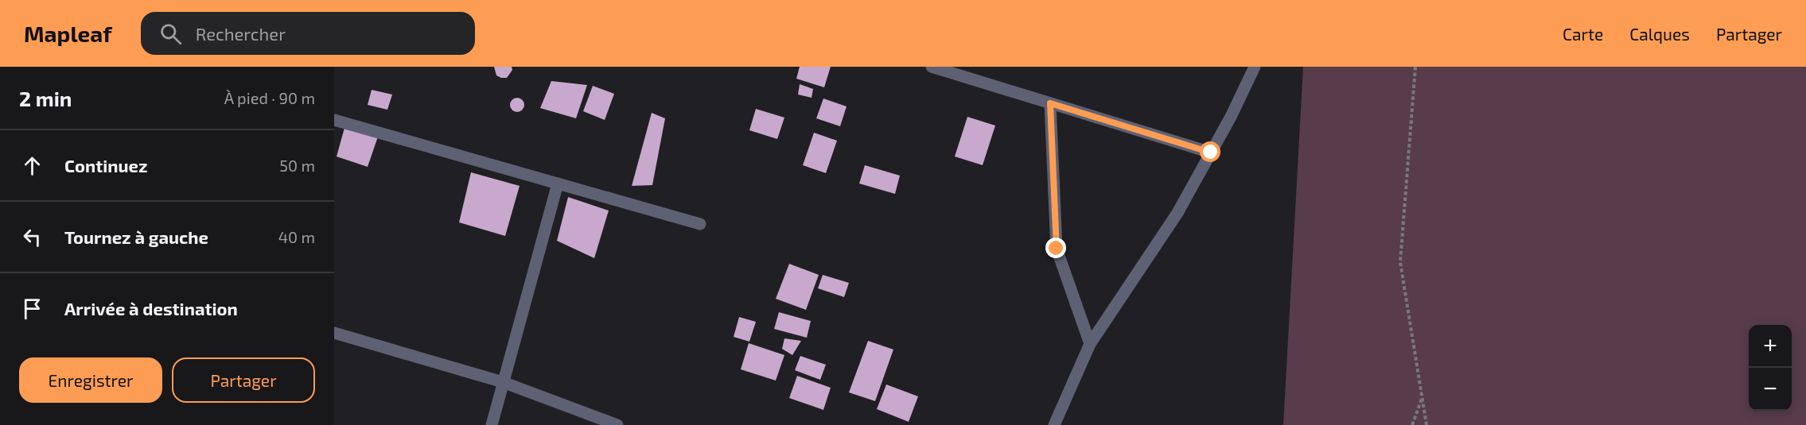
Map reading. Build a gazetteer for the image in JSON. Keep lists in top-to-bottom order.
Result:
{
  "page": {
    "header": "Mapleaf",
    "search": "Rechercher",
    "nav": ["Carte", "Calques", "Partager"],
    "heading": ["2 min", "À pied · 90 m"],
    "list": [
      ["Continuez", "50 m"],
      ["Tournez à gauche", "40 m"],
      "Arrivée à destination"
    ],
    "map_buttons": ["+", "−"],
    "buttons": ["Enregistrer", "Partager"]
  }
}
